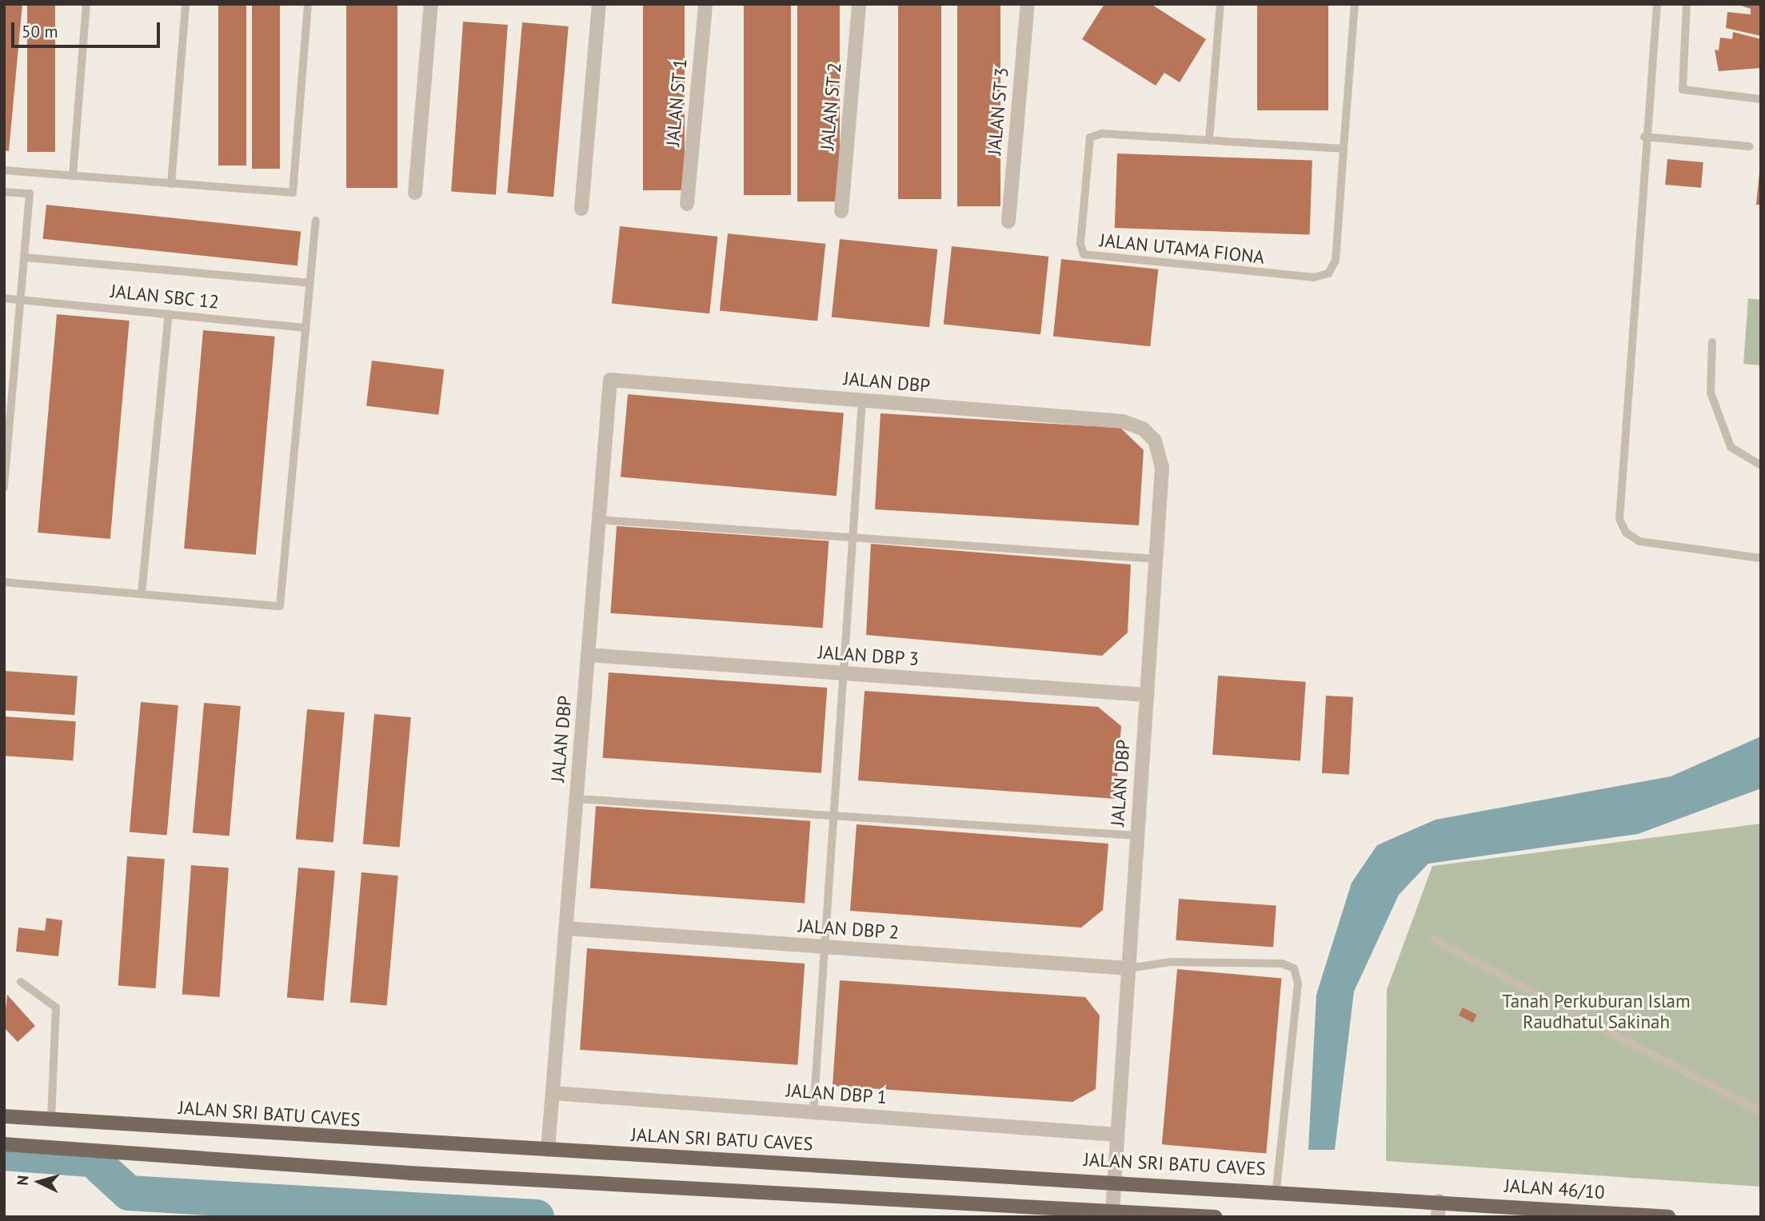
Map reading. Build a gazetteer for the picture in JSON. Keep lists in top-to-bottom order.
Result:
{
  "streets": {
    "main road": ["JALAN SRI BATU CAVES", "JALAN 46/10"],
    "street": [
      "JALAN ST 1",
      "JALAN ST 2",
      "JALAN ST 3",
      "JALAN DBP",
      "JALAN DBP 3",
      "JALAN DBP 2",
      "JALAN DBP 1"
    ],
    "lane": ["JALAN UTAMA FIONA", "JALAN SBC 12"]
  },
  "crossings": [
    ["JALAN DBP", "JALAN DBP 3"],
    ["JALAN DBP", "JALAN DBP 2"],
    ["JALAN DBP", "JALAN DBP 1"],
    ["JALAN DBP", "JALAN SRI BATU CAVES"],
    ["JALAN SRI BATU CAVES", "JALAN 46/10"]
  ],
  "parks": ["Tanah Perkuburan Islam Raudhatul Sakinah"],
  "scale_bar": "50 m",
  "north": "left"
}
